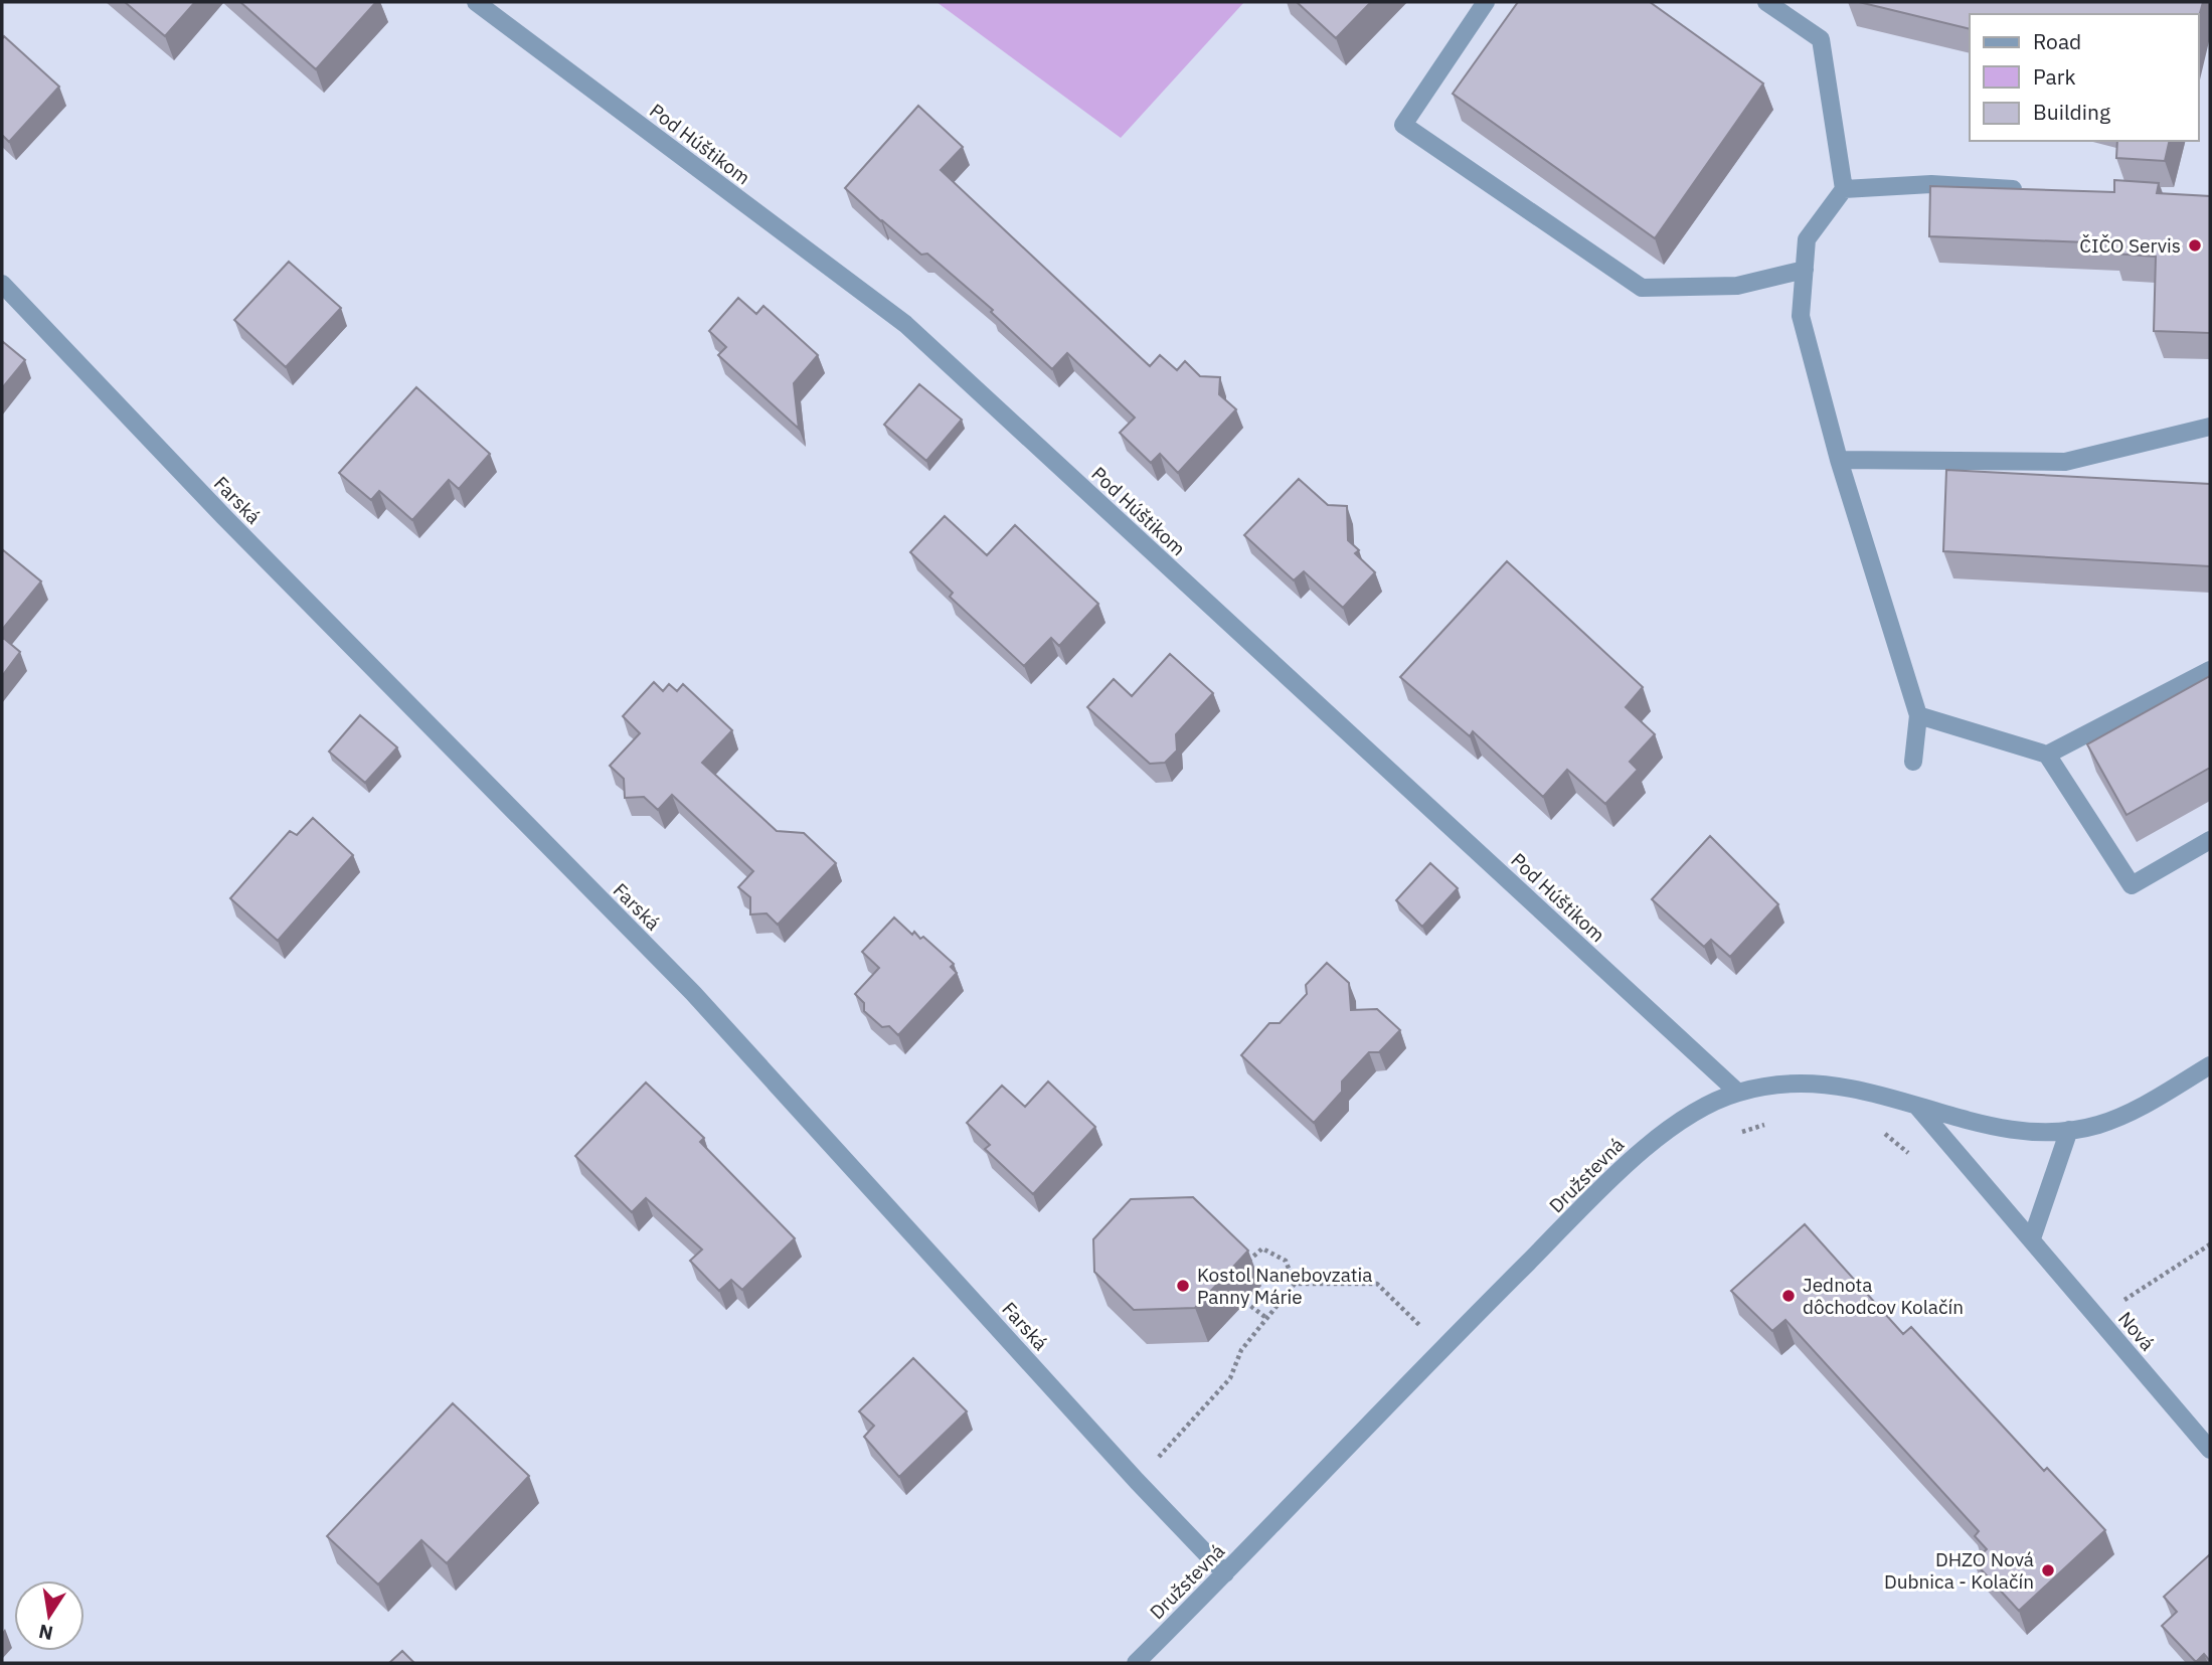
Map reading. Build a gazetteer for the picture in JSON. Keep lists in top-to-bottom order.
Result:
{
  "streets": {
    "street": [
      "Pod Húštikom",
      "Farská",
      "Družstevná",
      "Nová"
    ]
  },
  "crossings": [
    ["Pod Húštikom", "Družstevná"],
    ["Farská", "Družstevná"],
    ["Družstevná", "Nová"]
  ],
  "places": [
    "ČIČO Servis",
    "Kostol Nanebovzatia Panny Márie",
    "Jednota dôchodcov Kolačín",
    "DHZO Nová Dubnica - Kolačín"
  ],
  "legend": ["Road", "Park", "Building"],
  "north": "bottom"
}
